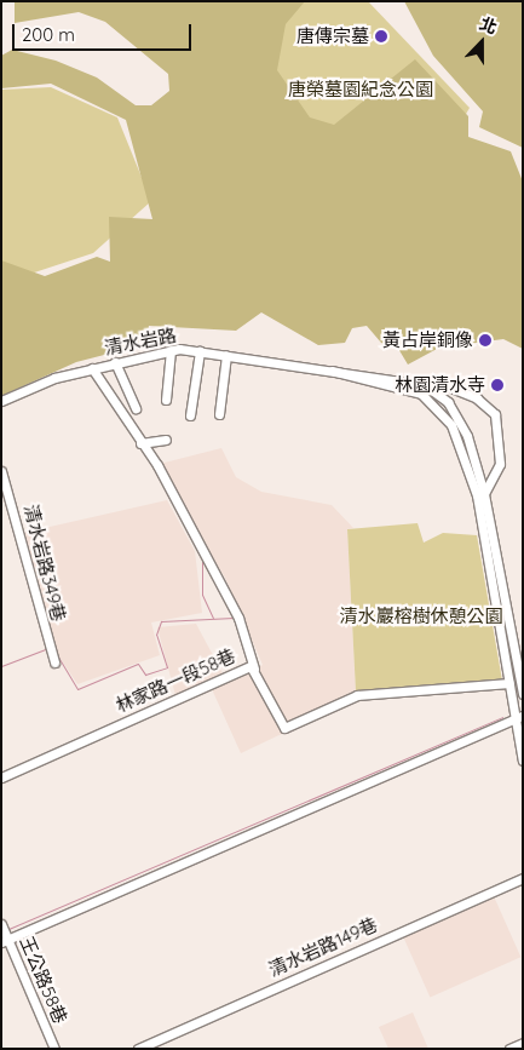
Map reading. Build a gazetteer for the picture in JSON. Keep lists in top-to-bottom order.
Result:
{
  "streets": {
    "street": [
      "清水岩路",
      "清水岩路349巷",
      "林家路一段58巷",
      "清水岩路149巷",
      "王公路58巷"
    ]
  },
  "parks": ["唐榮墓園紀念公園", "清水巖榕樹休憩公園"],
  "places": ["唐傳宗墓", "黃占岸銅像", "林園清水寺"],
  "scale_bar": "200 m",
  "north": "top"
}
